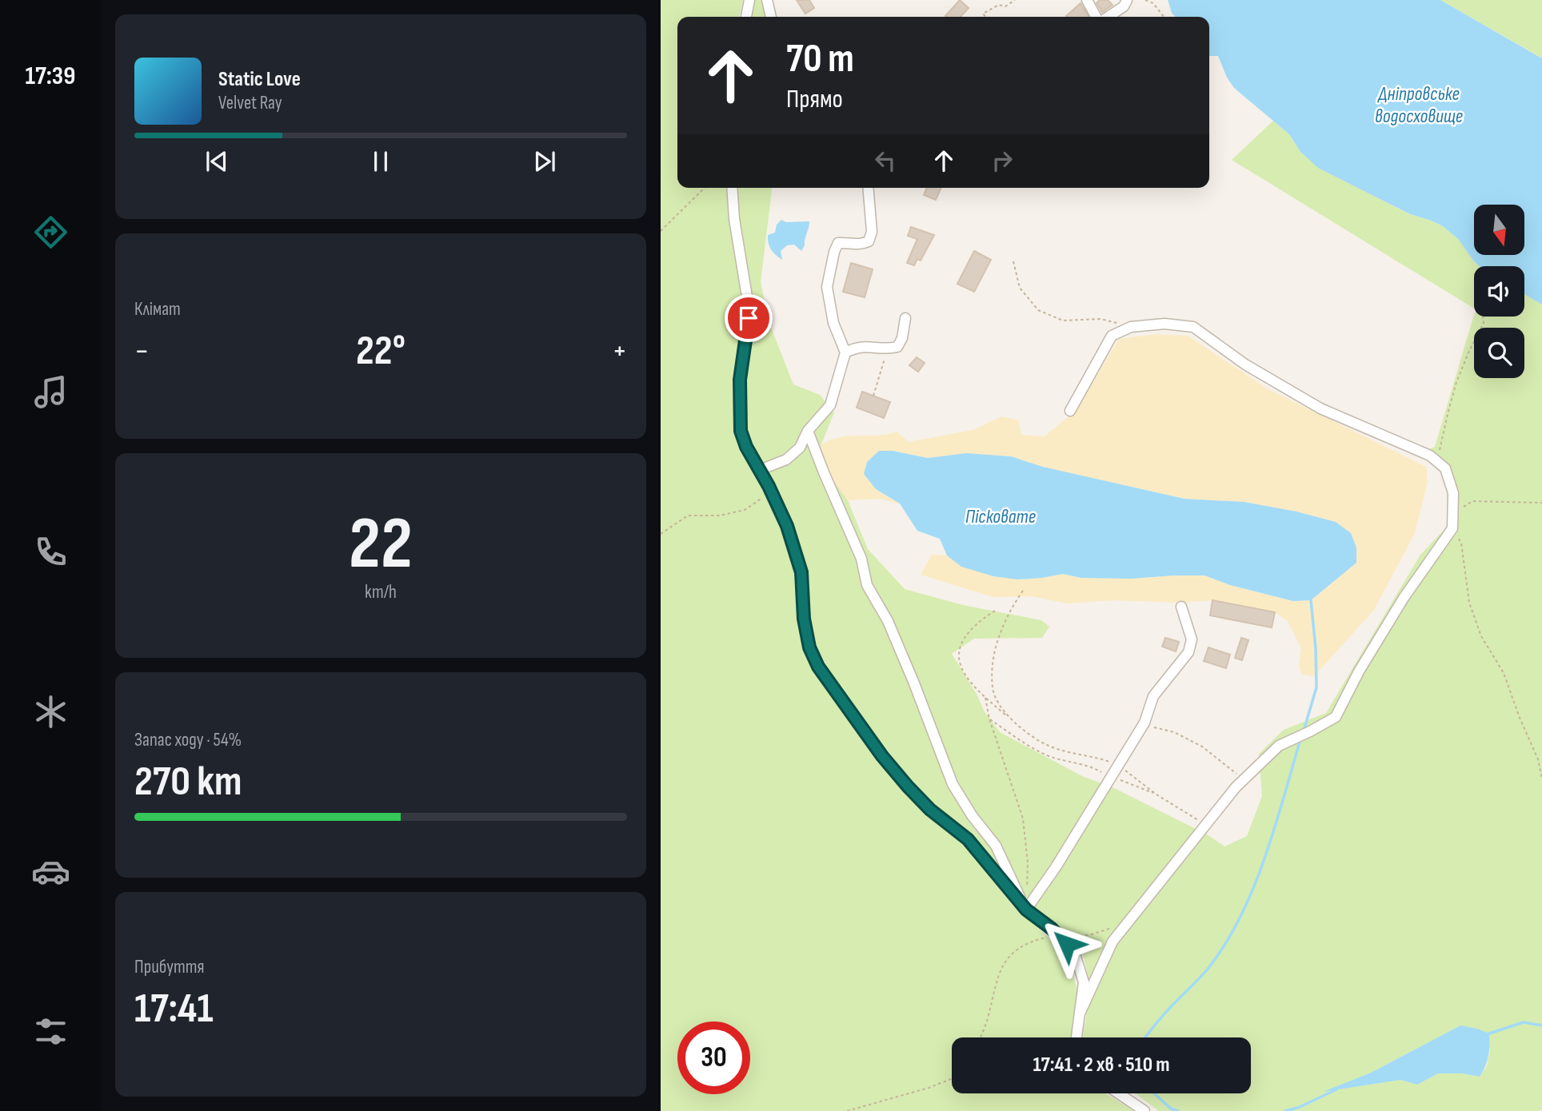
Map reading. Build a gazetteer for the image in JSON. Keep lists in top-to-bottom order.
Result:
{
  "water": ["Дніпровське водосховище", "Пісковате"],
  "north": "bottom",
  "page": {
    "tabs": "17:39",
    "turn": ["70 m", "Прямо"],
    "song": ["Static Love", "Velvet Ray"],
    "tile": [
      "Клімат",
      ["22", "km/h"],
      ["Запас ходу · 54%", "270 km"],
      ["Прибуття", "17:41"]
    ],
    "heat": ["−", "22°", "+"],
    "limit": "30",
    "trip": "17:41 · 2 хв · 510 m"
  }
}
